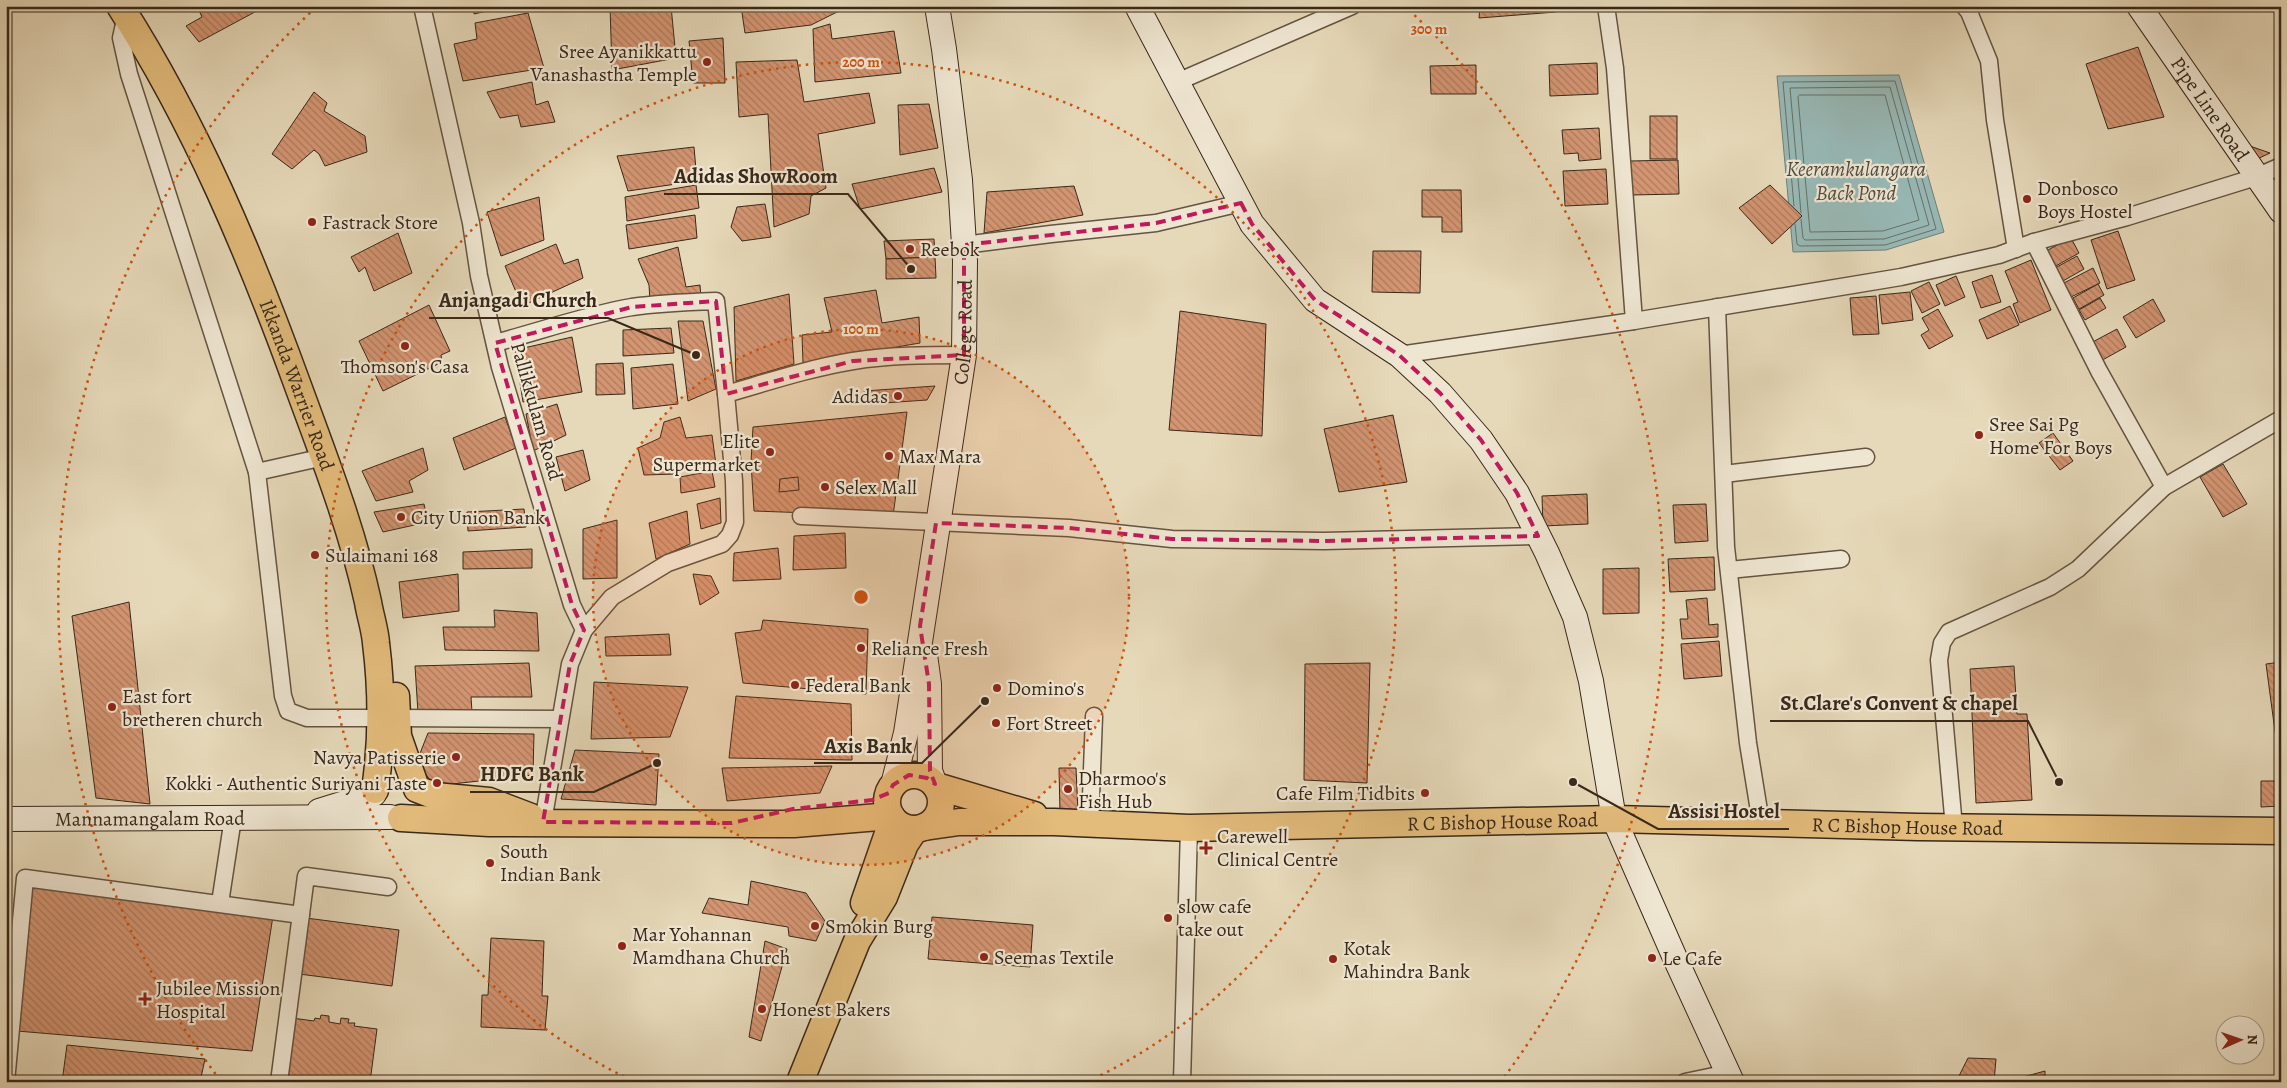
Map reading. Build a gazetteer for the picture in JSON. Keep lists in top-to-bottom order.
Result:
{
  "streets": {
    "main road": ["Ikkanda Warrier Road", "R C Bishop House Road"],
    "street": [
      "Pipe Line Road",
      "College Road",
      "Pallikkulam Road",
      "Mannamangalam Road"
    ]
  },
  "crossings": [
    ["Ikkanda Warrier Road", "Mannamangalam Road"]
  ],
  "water": ["Keeramkulangara Back Pond"],
  "places": {
    "other": [
      "Sree Ayanikkattu Vanashastha Temple",
      "Donbosco Boys Hostel",
      "Fastrack Store",
      "Reebok",
      "Adidas ShowRoom",
      "Thomson's Casa",
      "Anjangadi Church",
      "Adidas",
      "Sree Sai Pg Home For Boys",
      "Elite Supermarket",
      "Max Mara",
      "Selex Mall",
      "City Union Bank",
      "Sulaimani 168",
      "Reliance Fresh",
      "Federal Bank",
      "Domino's",
      "Axis Bank",
      "East fort bretheren church",
      "Fort Street",
      "Navya Patisserie",
      "HDFC Bank",
      "Assisi Hostel",
      "St.Clare's Convent & chapel",
      "Kokki - Authentic Suriyani Taste",
      "Dharmoo's Fish Hub",
      "Cafe Film Tidbits",
      "South Indian Bank",
      "slow cafe take out",
      "Smokin Burg",
      "Mar Yohannan Mamdhana Church",
      "Seemas Textile",
      "Le Cafe",
      "Kotak Mahindra Bank",
      "Honest Bakers"
    ],
    "health": ["Carewell Clinical Centre", "Jubilee Mission Hospital"]
  },
  "north": "right",
  "rings": ["300 m", "200 m", "100 m"]
}
